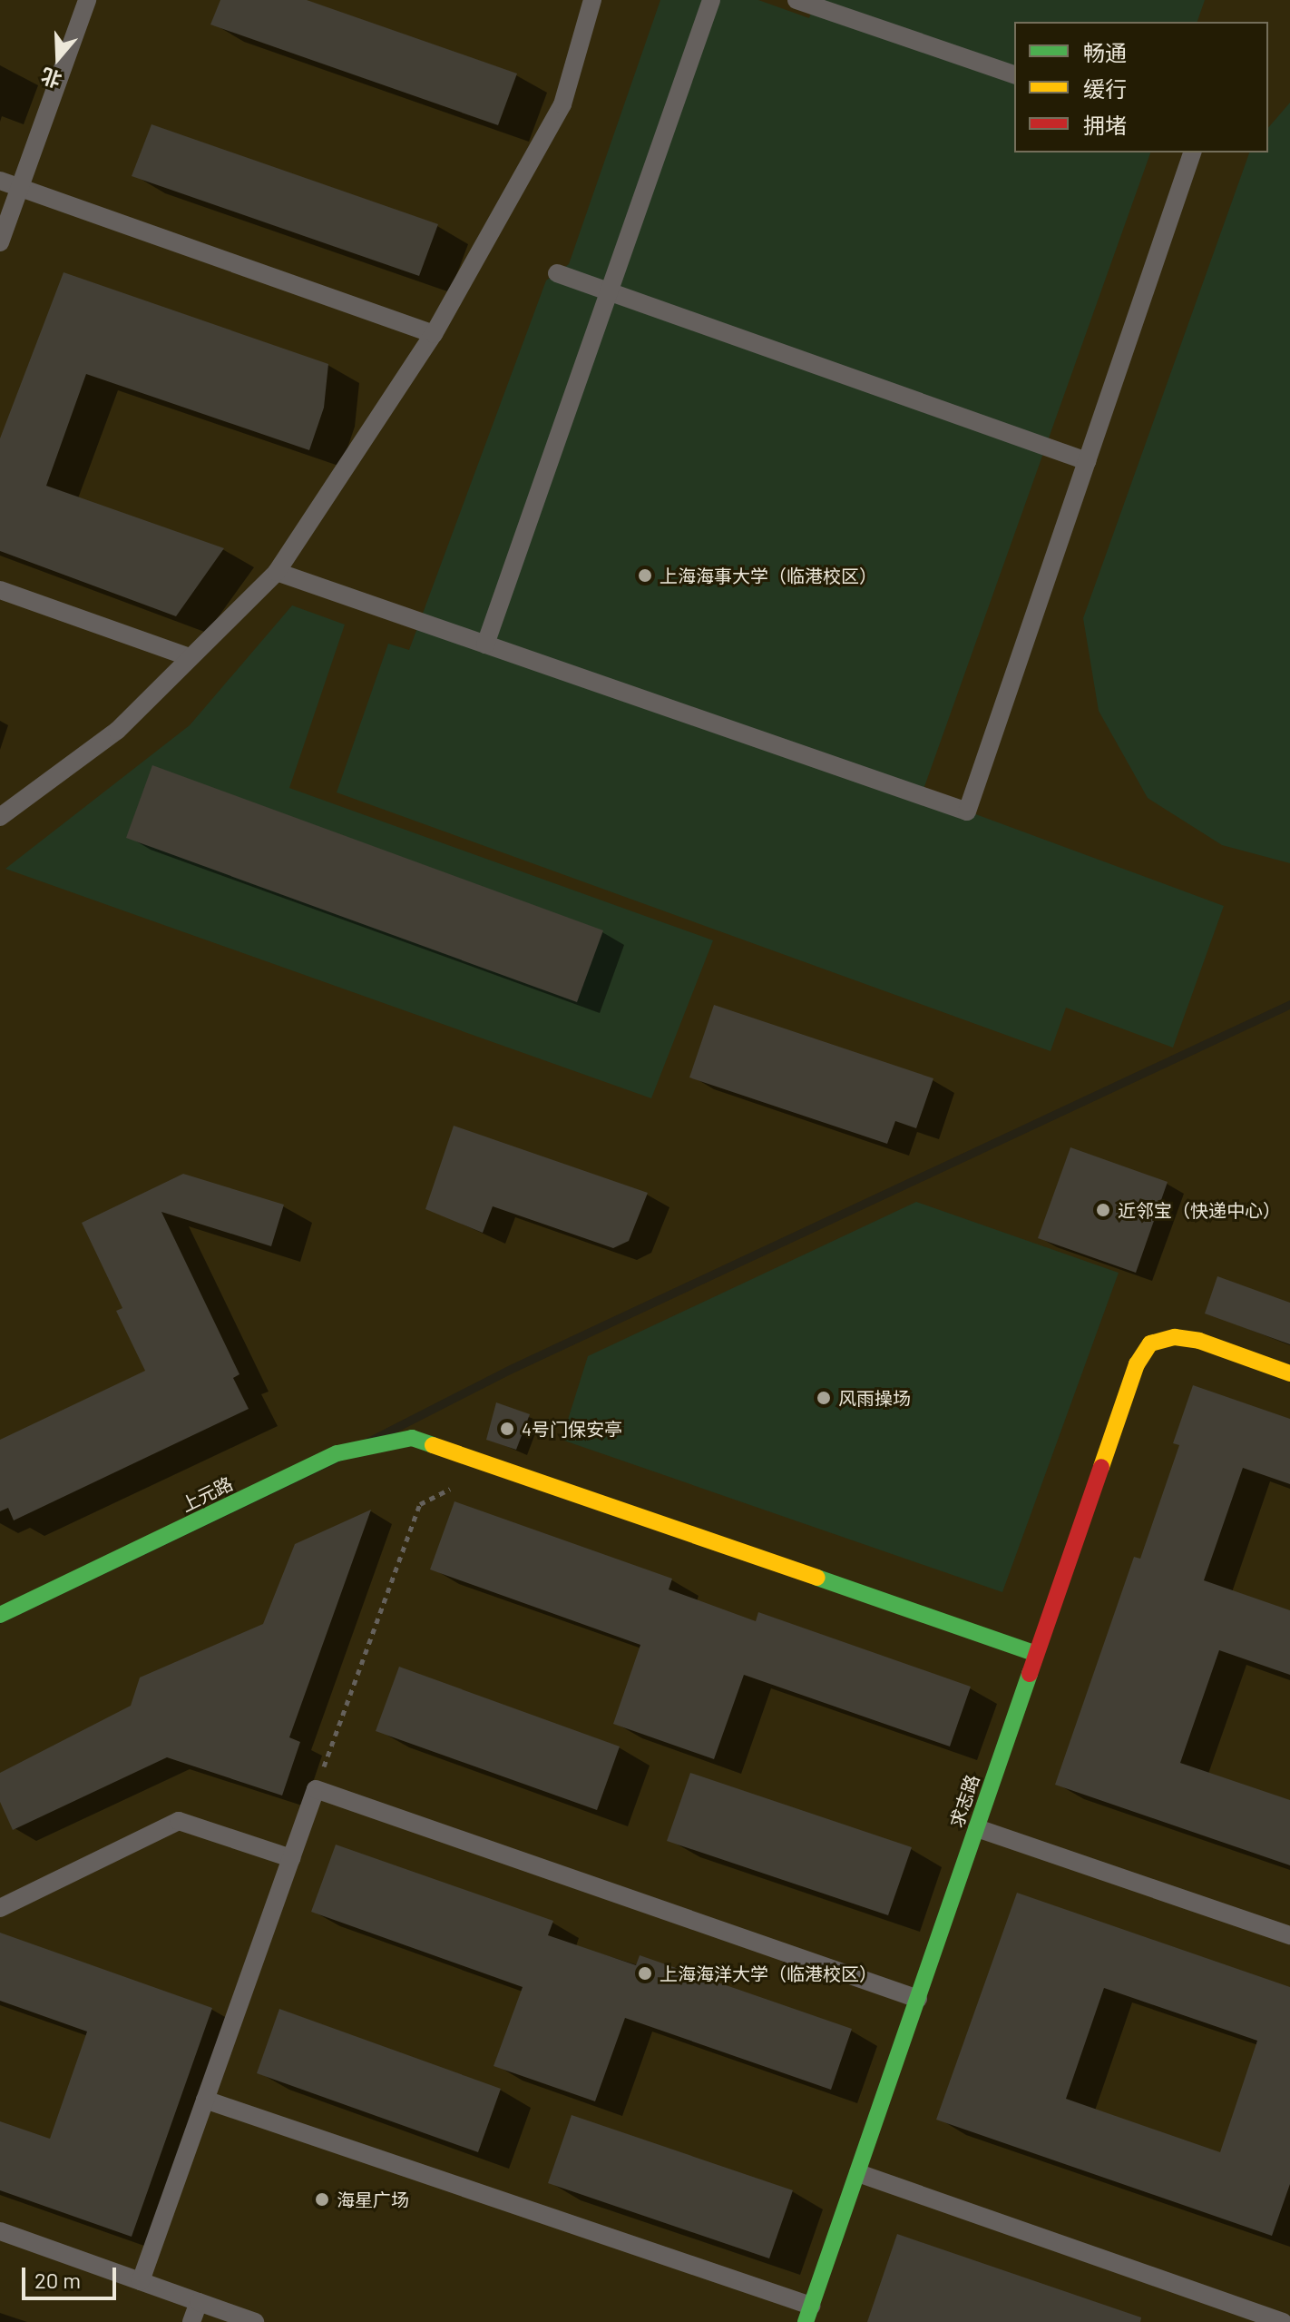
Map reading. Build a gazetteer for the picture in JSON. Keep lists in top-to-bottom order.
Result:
{
  "streets": {
    "street": ["上元路", "求志路"]
  },
  "crossings": [
    ["上元路", "求志路"]
  ],
  "places": [
    "上海海事大学（临港校区）",
    "近邻宝（快递中心）",
    "风雨操场",
    "4号门保安亭",
    "上海海洋大学（临港校区）",
    "海星广场"
  ],
  "legend": ["畅通", "缓行", "拥堵"],
  "scale_bar": "20 m",
  "north": "bottom"
}
